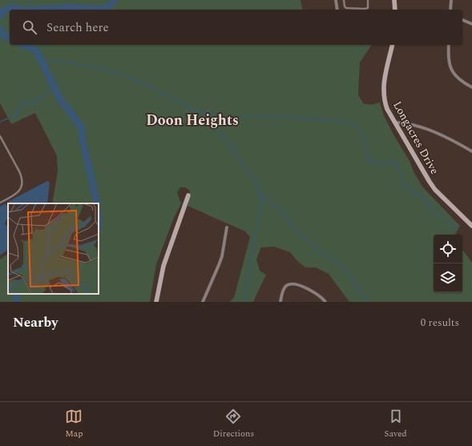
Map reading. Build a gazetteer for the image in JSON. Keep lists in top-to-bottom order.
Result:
{
  "streets": {
    "street": ["Longacres Drive"]
  },
  "districts": ["Doon Heights"],
  "page": {
    "search": "Search here",
    "heading": ["Nearby", "0 results"],
    "nav": ["Map", "Directions", "Saved"]
  }
}
